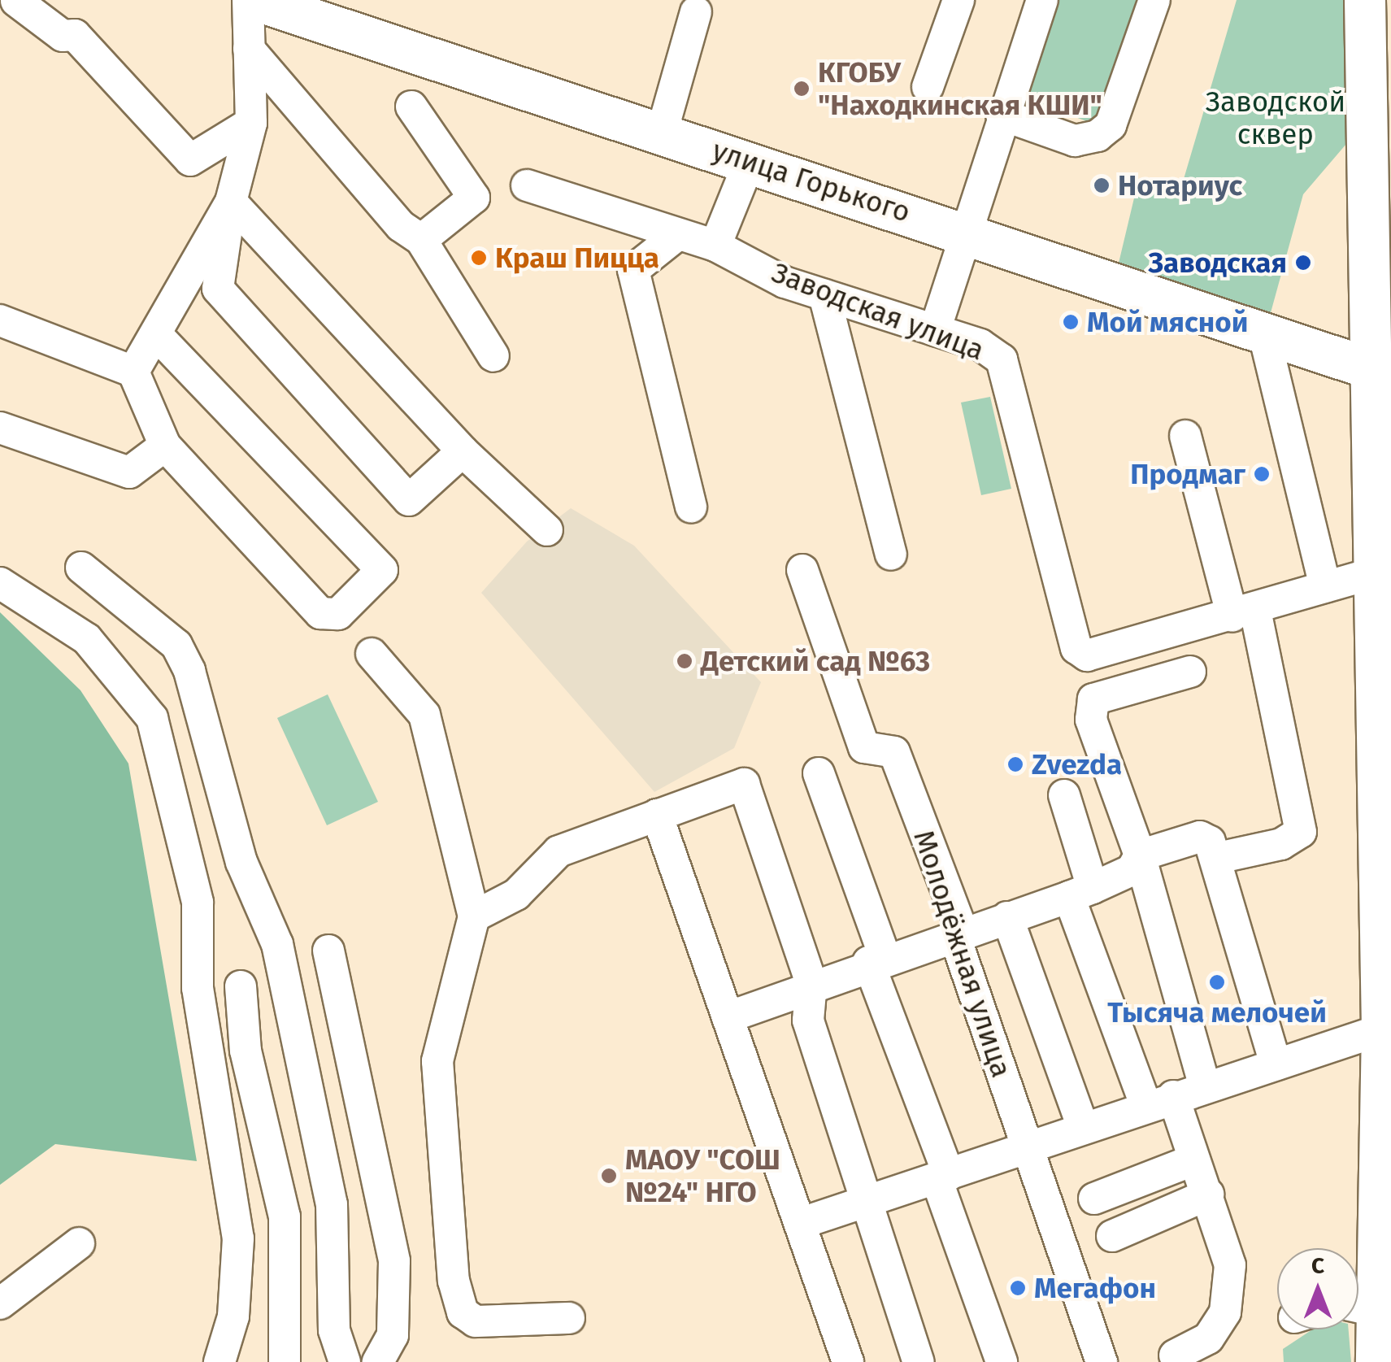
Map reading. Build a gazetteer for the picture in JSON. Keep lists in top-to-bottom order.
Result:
{
  "streets": {
    "main road": ["улица Горького"],
    "street": ["Заводская улица", "Молодёжная улица"]
  },
  "parks": ["Заводской сквер"],
  "places": [
    "КГОБУ \"Находкинская КШИ\"",
    "Нотариус",
    "Краш Пицца",
    "Заводская",
    "Мой мясной",
    "Продмаг",
    "Детский сад №63",
    "Zvezda",
    "Тысяча мелочей",
    "МАОУ \"СОШ №24\" НГО",
    "Мегафон"
  ],
  "north": "top"
}
